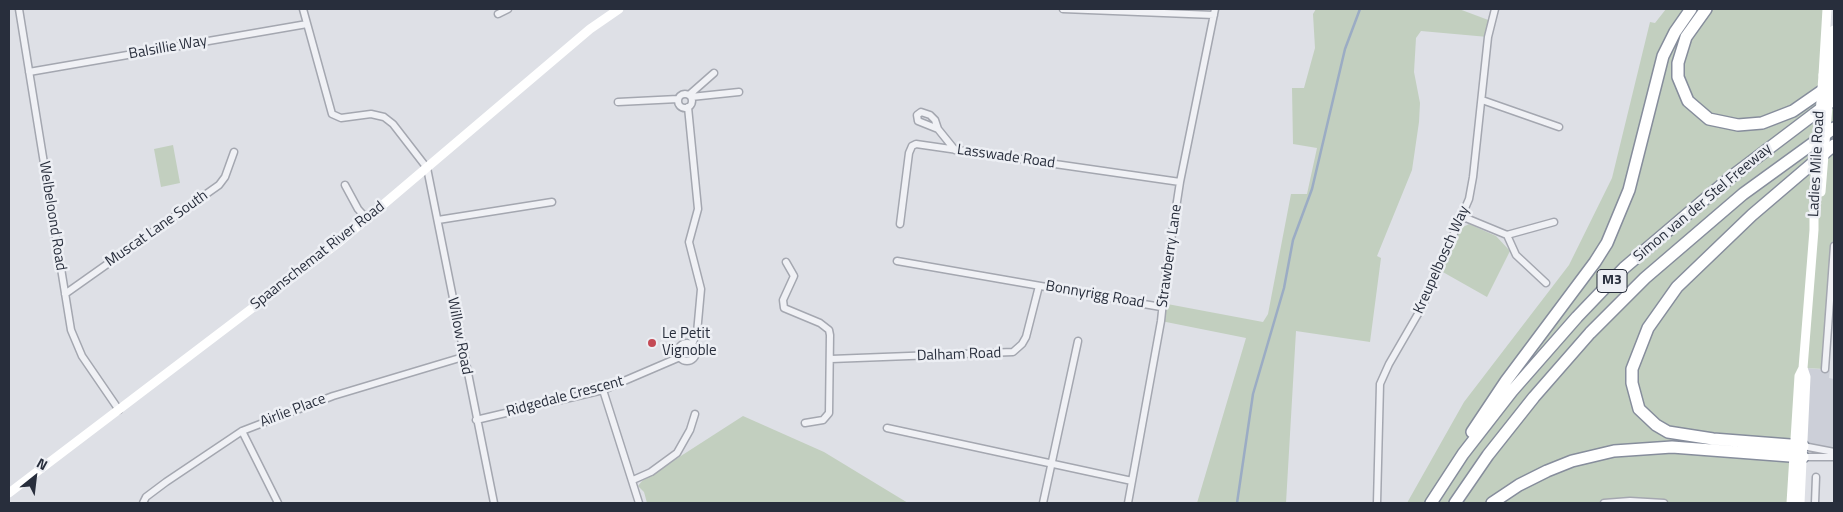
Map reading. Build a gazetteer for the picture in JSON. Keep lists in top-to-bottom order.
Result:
{
  "streets": {
    "highway": ["Simon van der Stel Freeway", "M3"],
    "main road": ["Ladies Mile Road", "Spaanschemat River Road"],
    "street": [
      "Balsillie Way",
      "Lasswade Road",
      "Welbeloond Road",
      "Muscat Lane South",
      "Strawberry Lane",
      "Kreupelbosch Way",
      "Bonnyrigg Road",
      "Willow Road",
      "Dalham Road",
      "Ridgedale Crescent",
      "Airlie Place"
    ]
  },
  "crossings": [
    ["Balsillie Way", "Welbeloond Road"],
    ["Lasswade Road", "Strawberry Lane"],
    ["Welbeloond Road", "Muscat Lane South"],
    ["Welbeloond Road", "Spaanschemat River Road"],
    ["Spaanschemat River Road", "Willow Road"],
    ["Strawberry Lane", "Bonnyrigg Road"],
    ["Bonnyrigg Road", "Dalham Road"],
    ["Willow Road", "Ridgedale Crescent"],
    ["Willow Road", "Airlie Place"]
  ],
  "places": ["Le Petit Vignoble"],
  "north": "top right"
}
